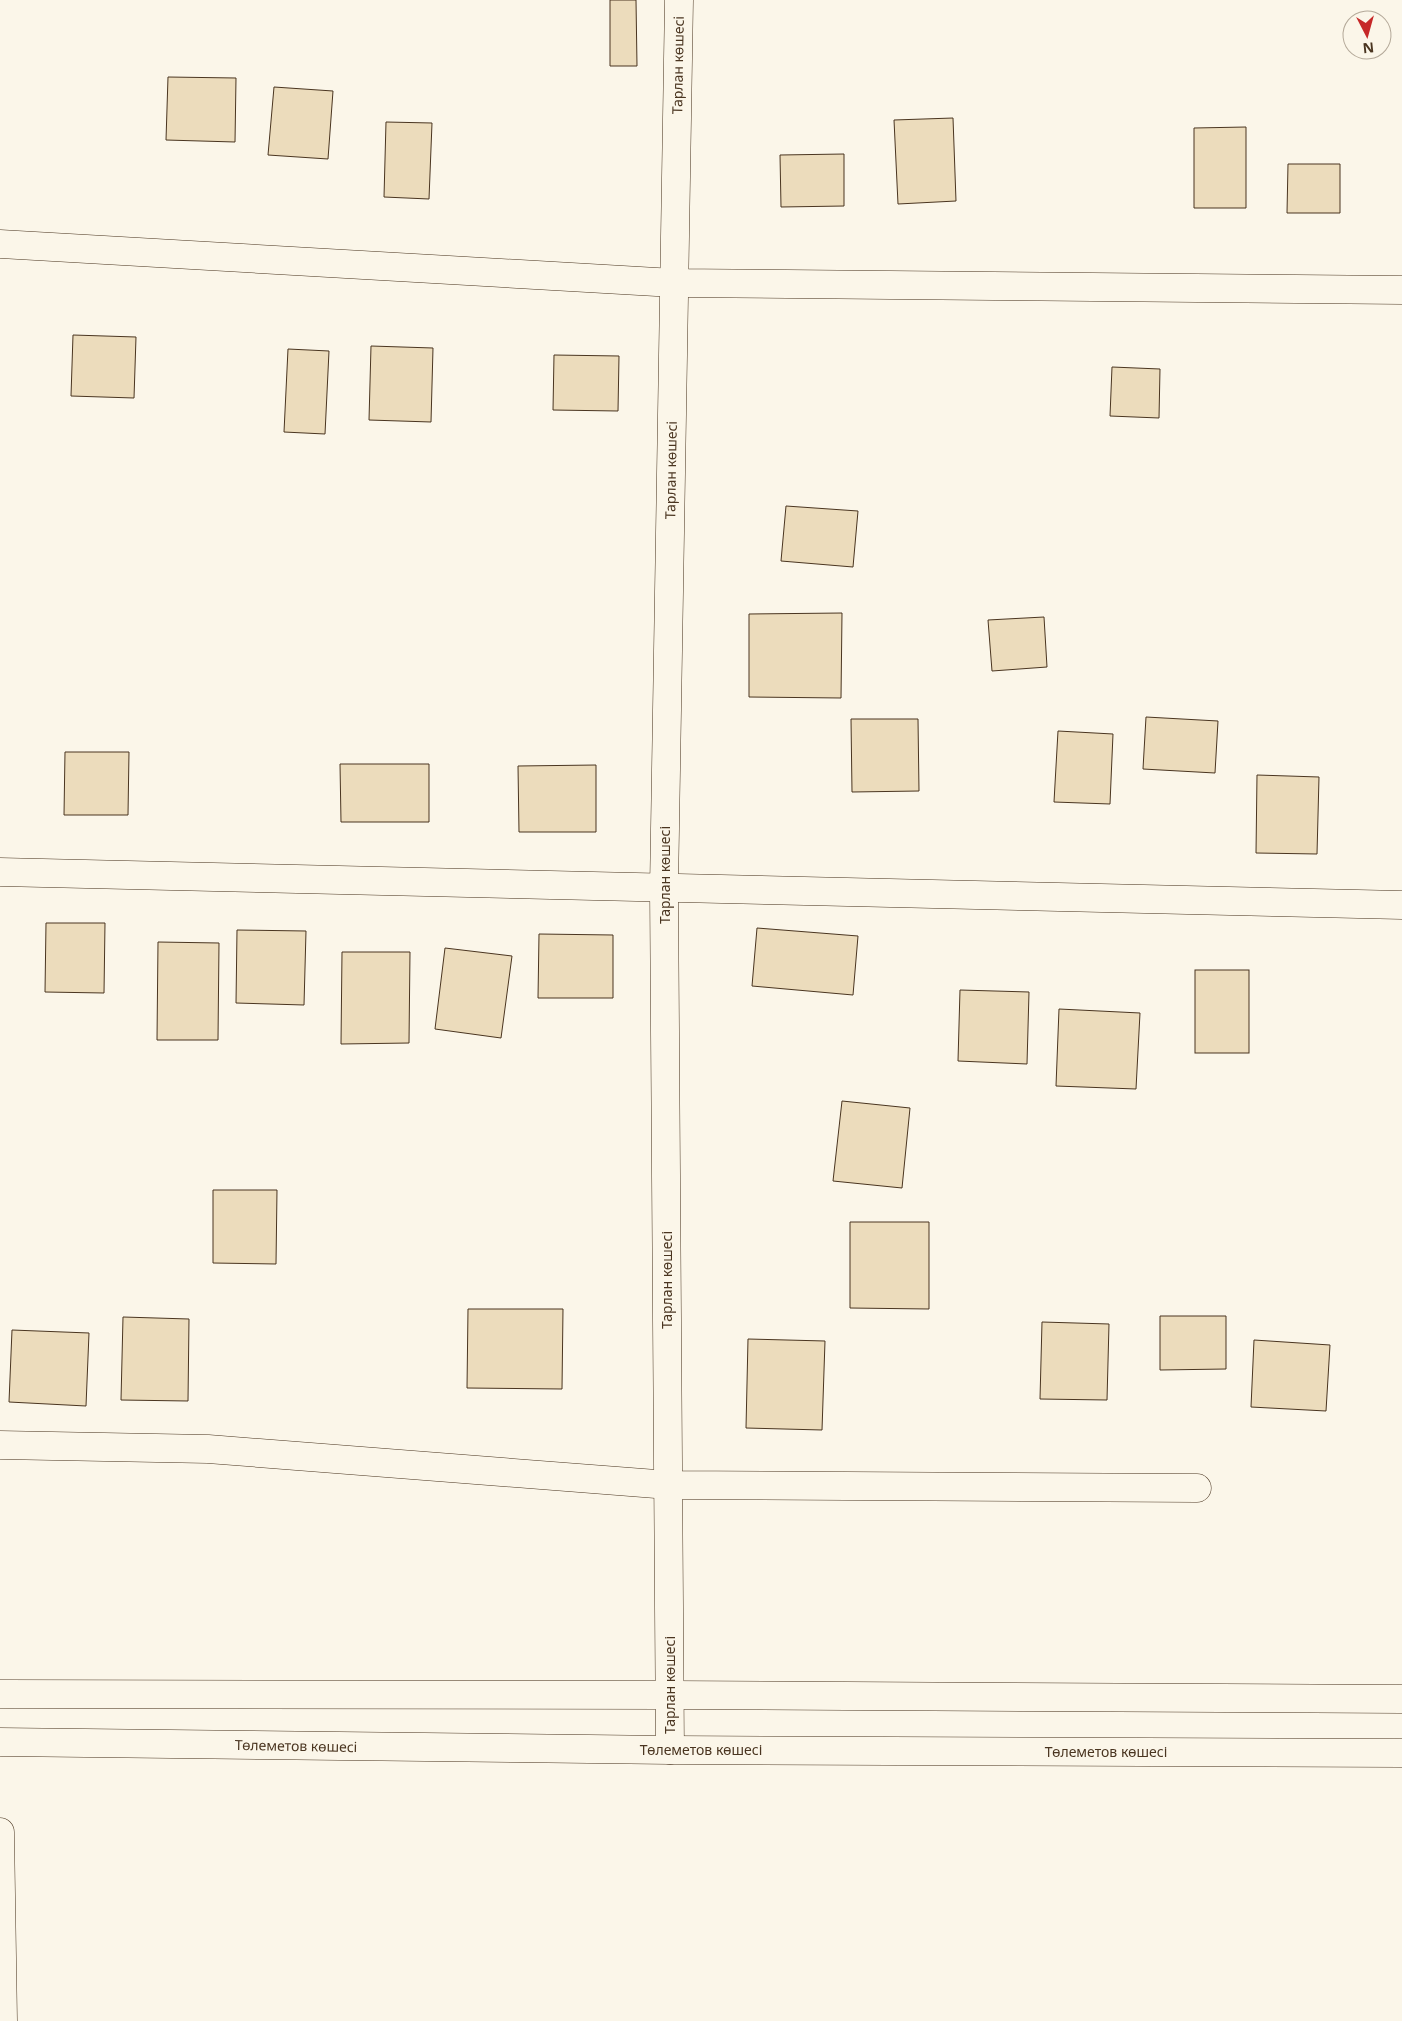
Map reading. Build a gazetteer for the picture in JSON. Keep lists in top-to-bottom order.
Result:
{
  "streets": {
    "street": ["Тарлан көшесі", "Төлеметов көшесі"]
  },
  "crossings": [
    ["Тарлан көшесі", "Төлеметов көшесі"]
  ],
  "north": "bottom"
}
